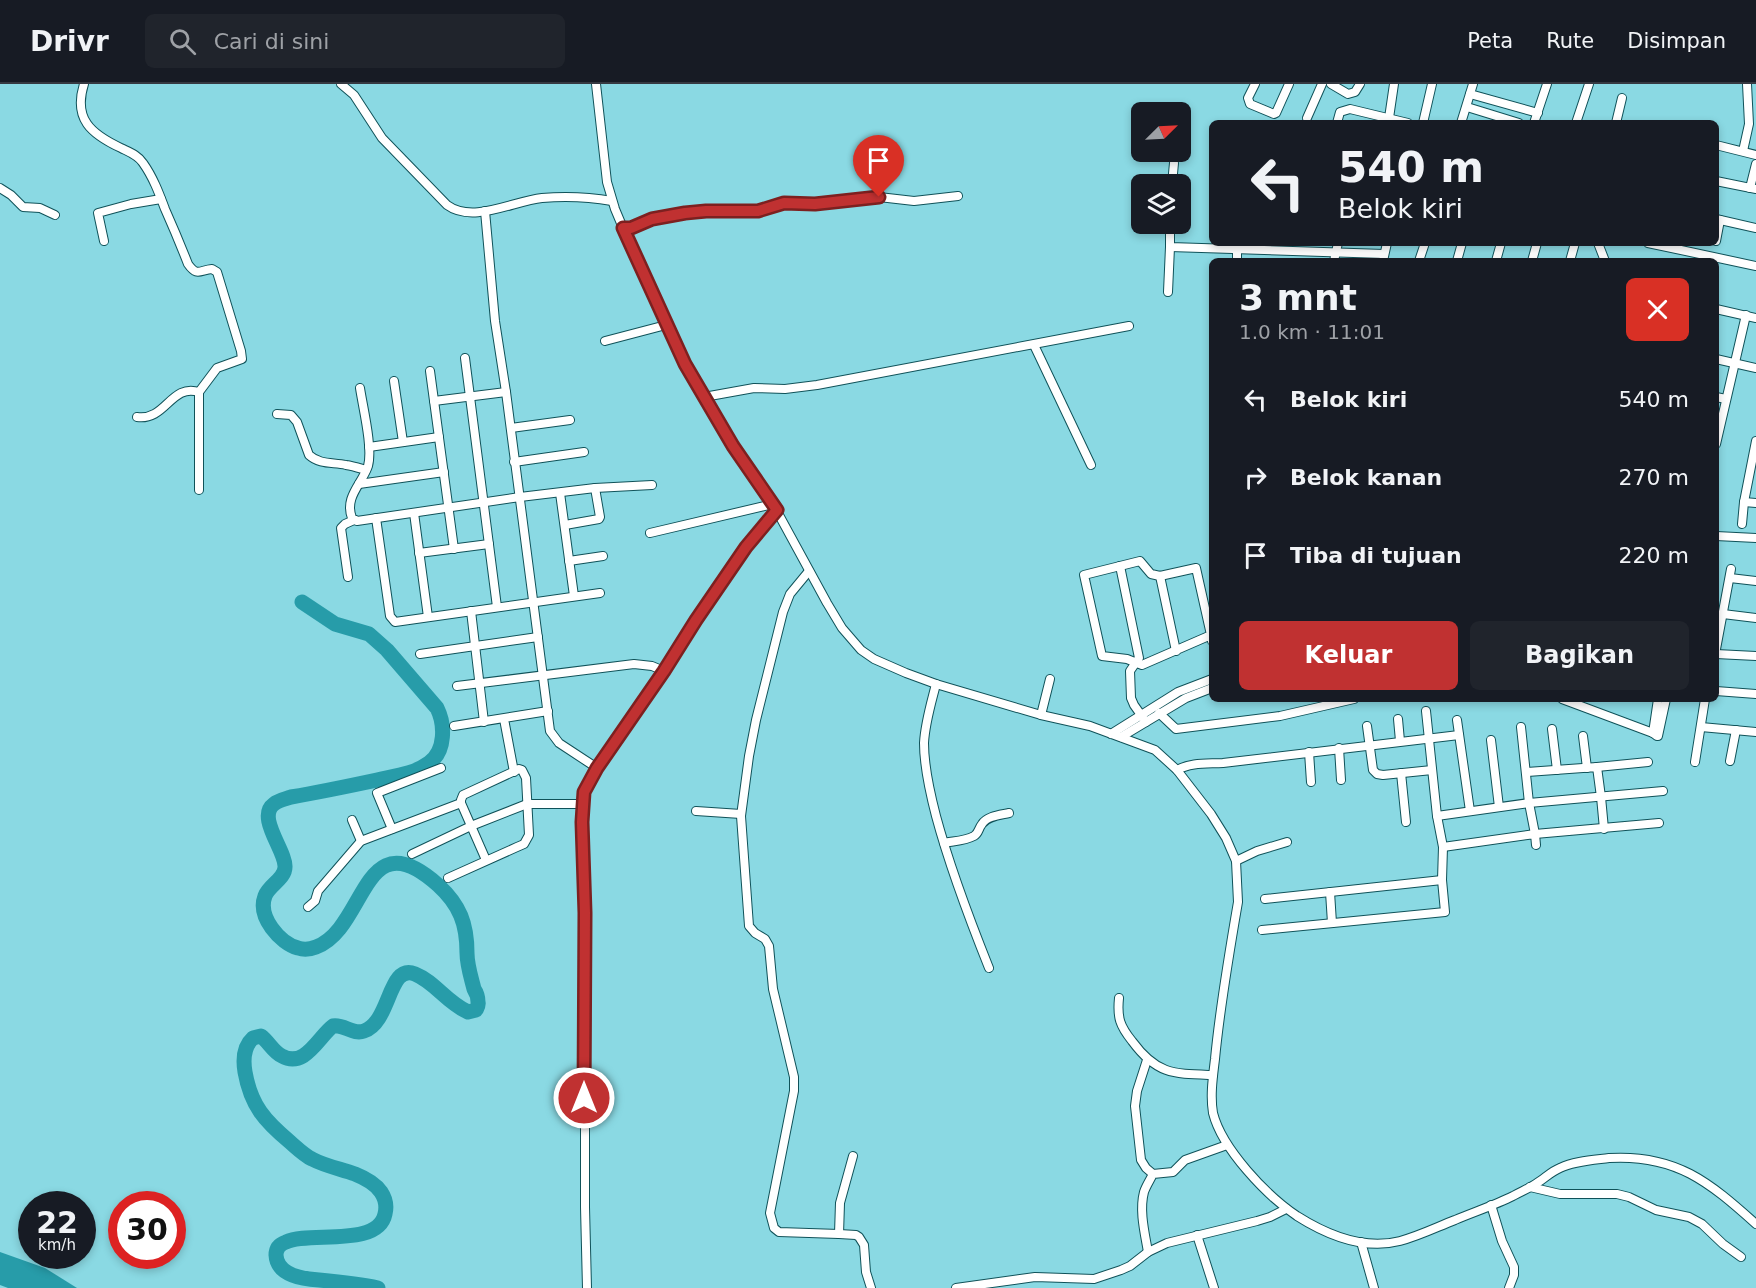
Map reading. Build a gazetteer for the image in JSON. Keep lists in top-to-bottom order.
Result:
{
  "north": "top right",
  "page": {
    "header": "Drivr",
    "search": "Cari di sini",
    "nav": ["Peta", "Rute", "Disimpan"],
    "turn": ["540 m", "Belok kiri"],
    "heading": ["3 mnt", "1.0 km · 11:01"],
    "list": [
      {
        "name": "Belok kiri",
        "value": "540 m"
      },
      {
        "name": "Belok kanan",
        "value": "270 m"
      },
      {
        "name": "Tiba di tujuan",
        "value": "220 m"
      }
    ],
    "buttons": ["Keluar", "Bagikan"],
    "speed": "22 km/h",
    "limit": "30"
  }
}
